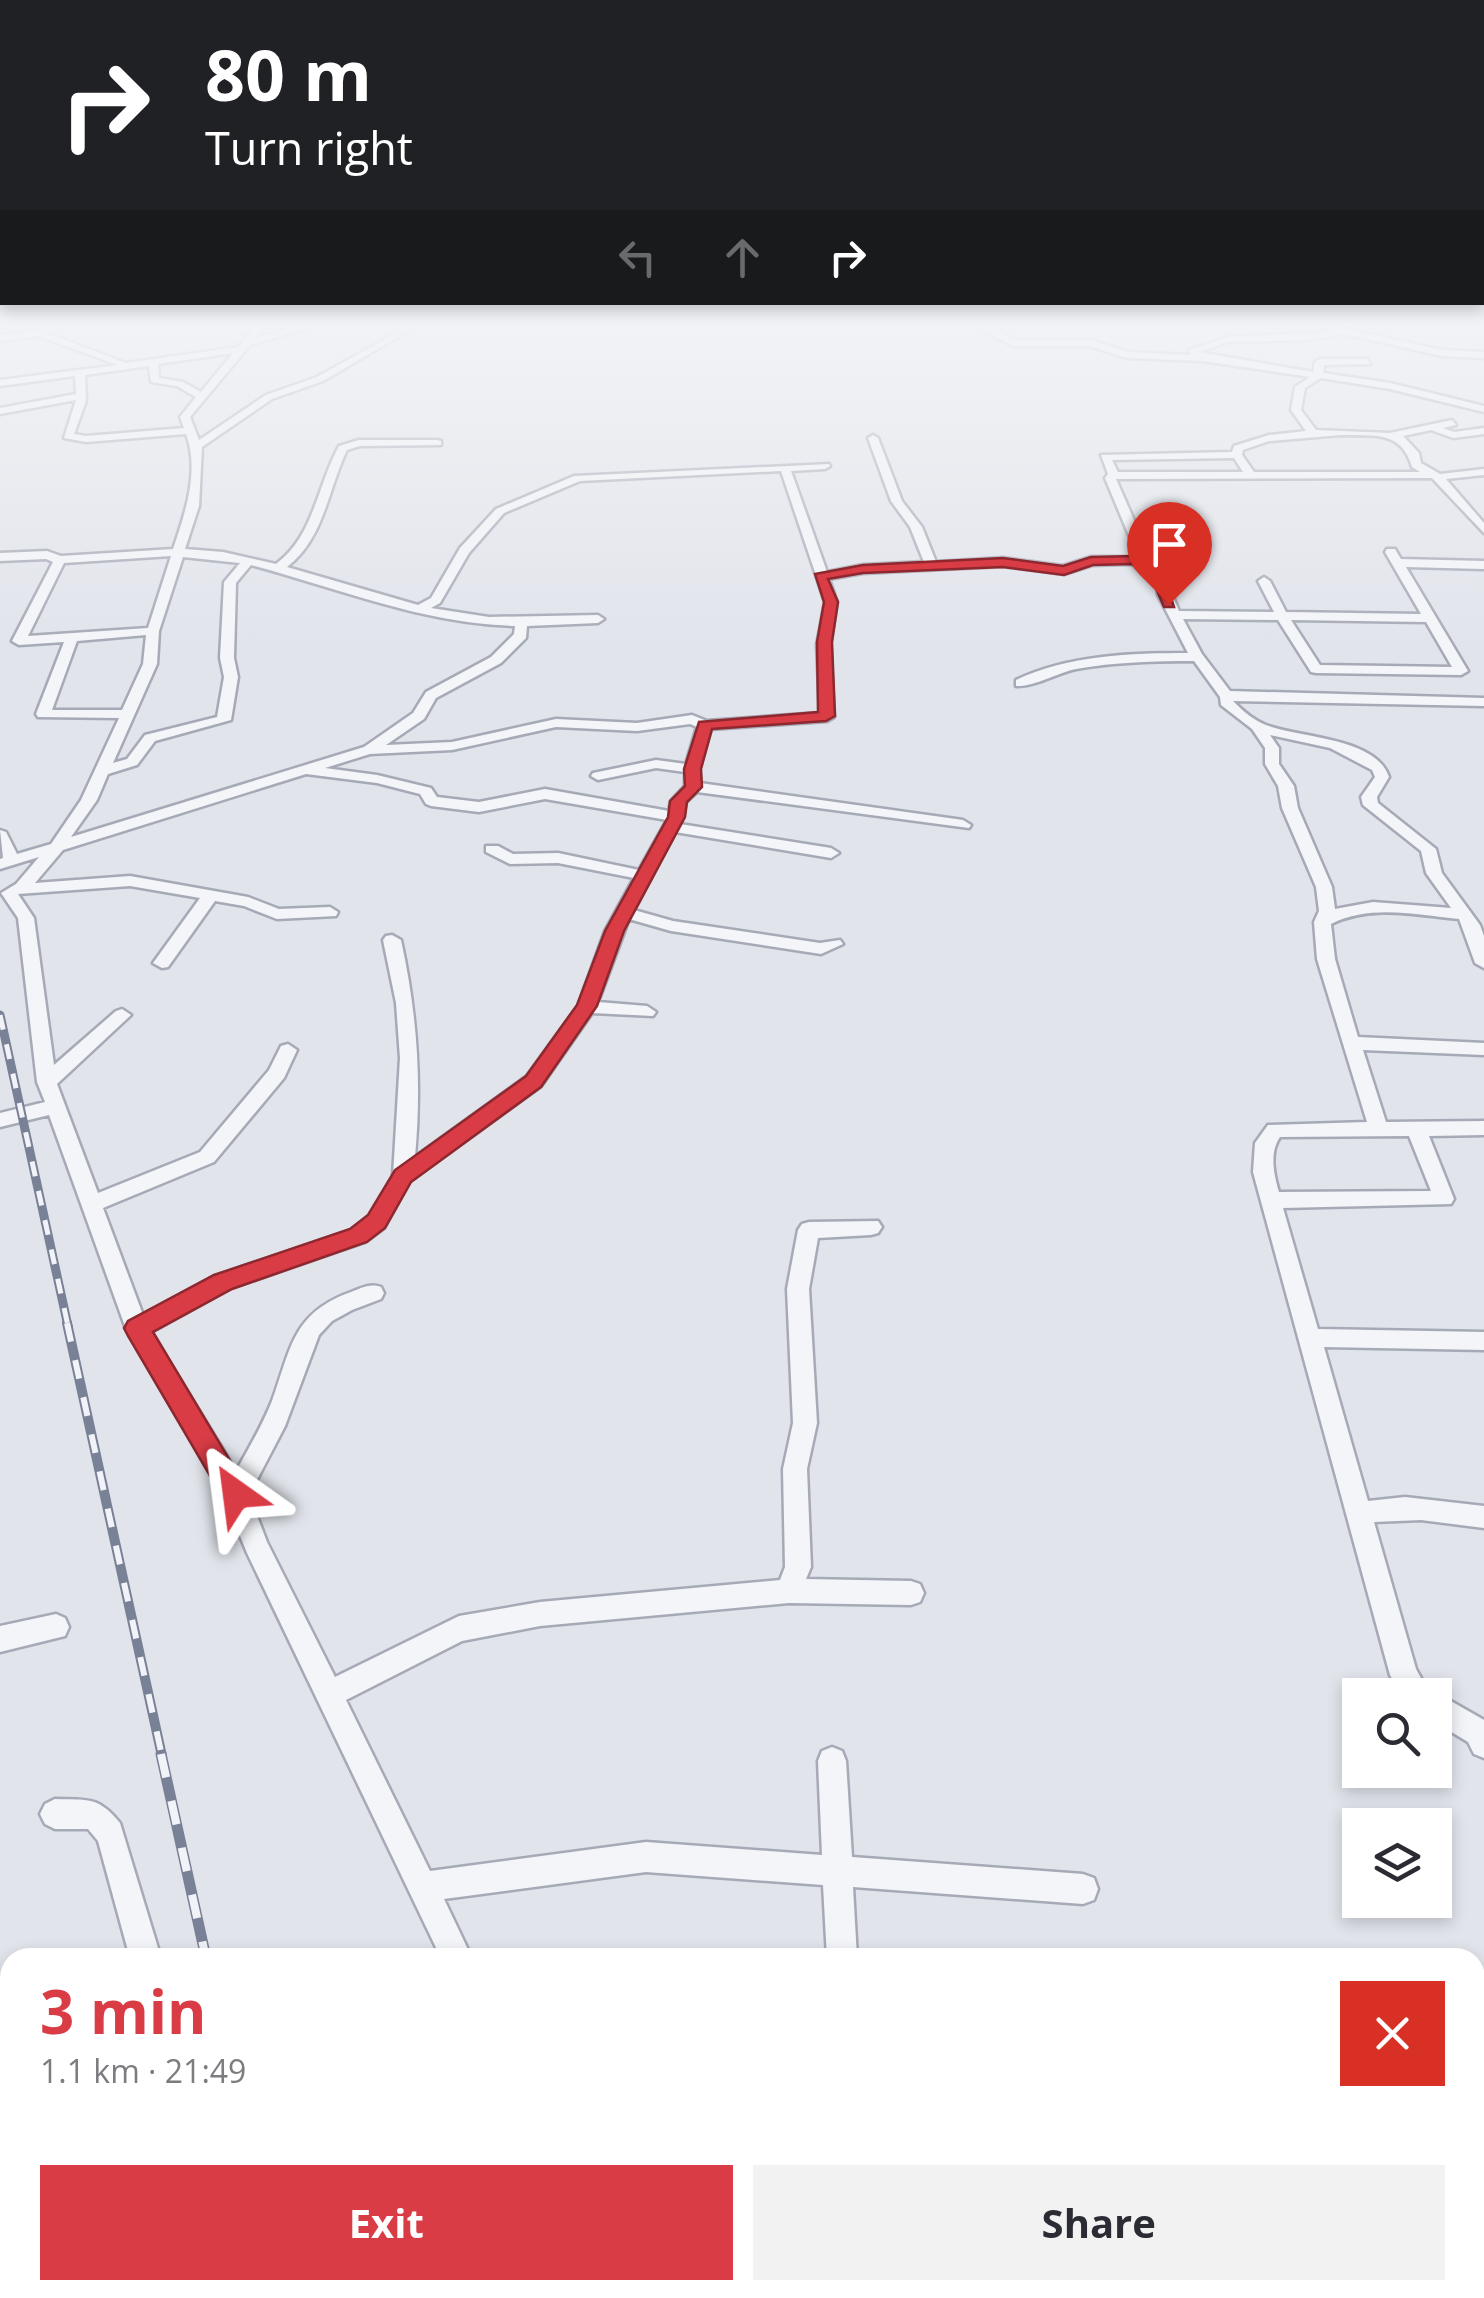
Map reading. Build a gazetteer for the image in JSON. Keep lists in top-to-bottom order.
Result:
{
  "page": {
    "turn": ["80 m", "Turn right"],
    "heading": ["3 min", "1.1 km · 21:49"],
    "buttons": ["Exit", "Share"]
  }
}
